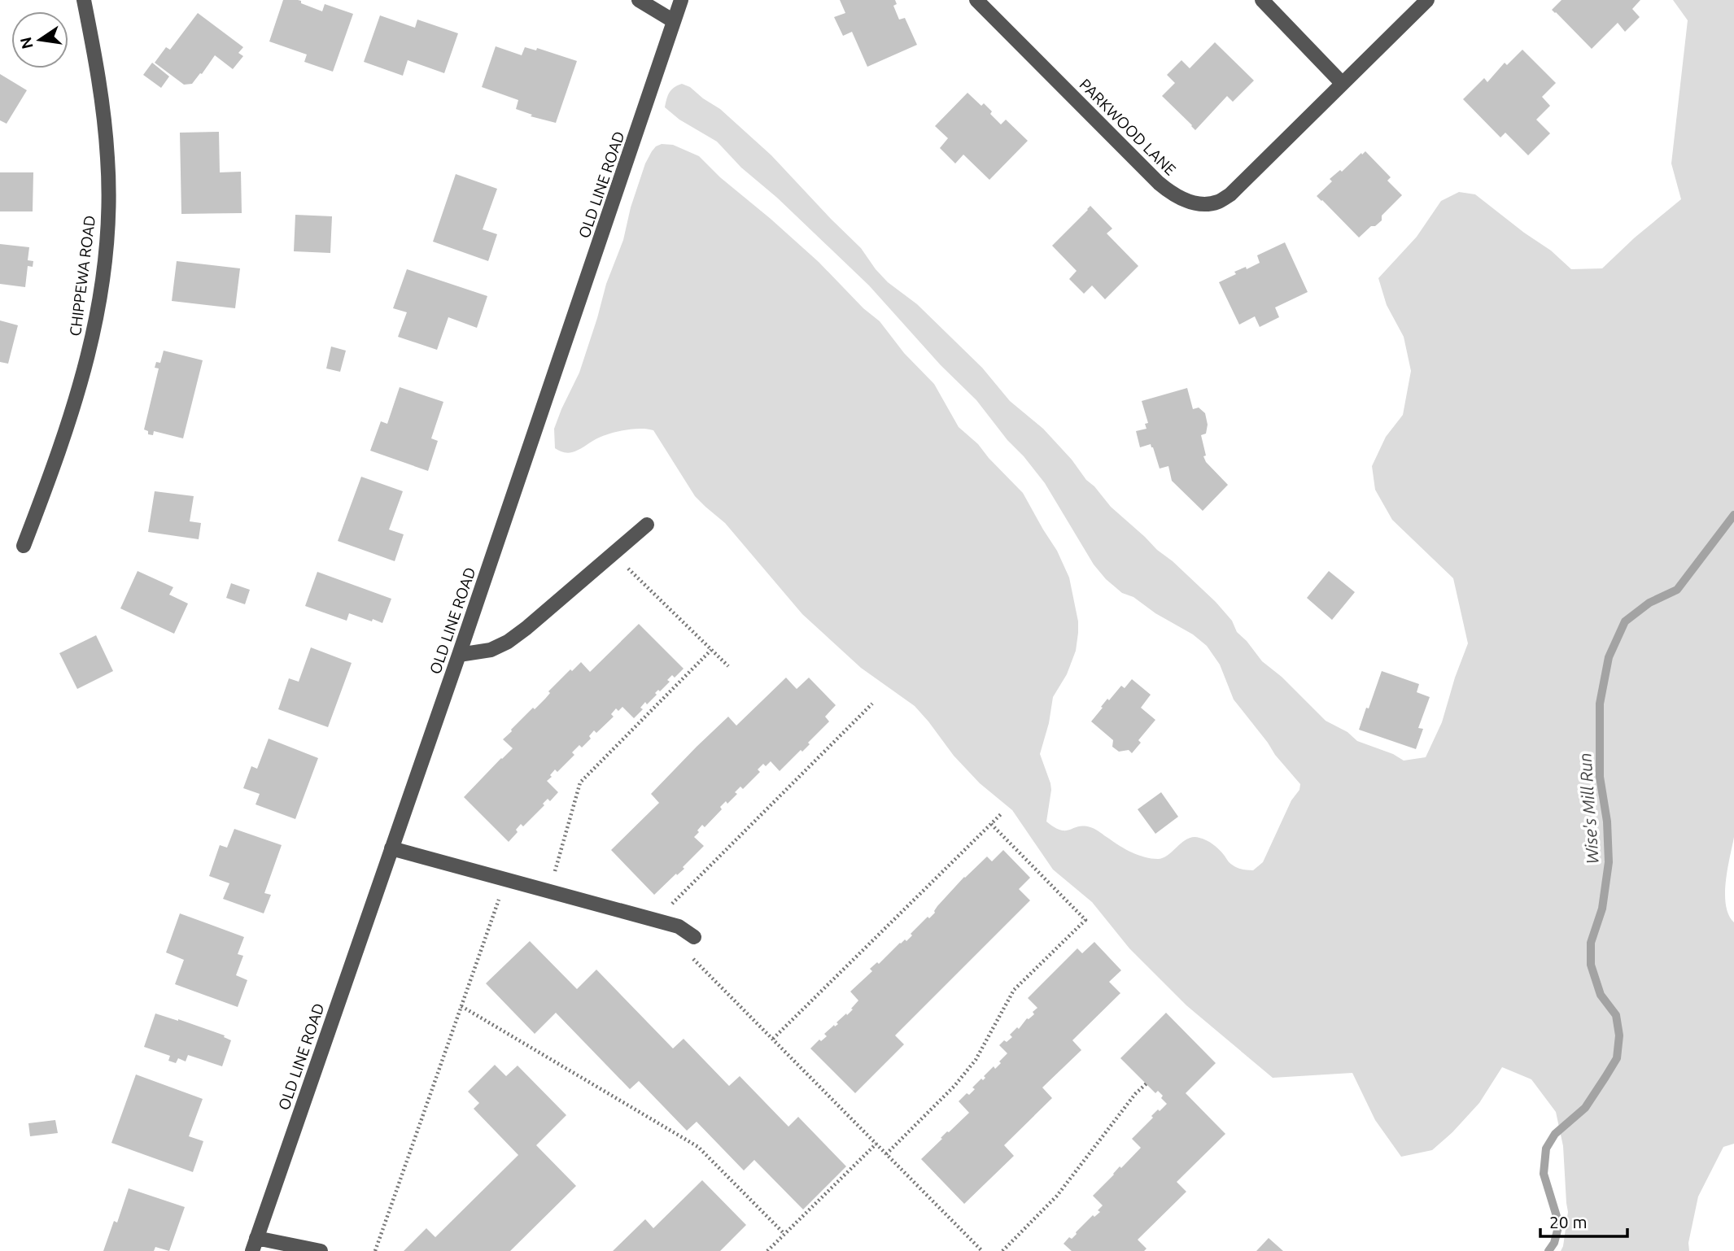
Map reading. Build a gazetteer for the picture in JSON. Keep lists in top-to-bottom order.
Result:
{
  "streets": {
    "street": ["PARKWOOD LANE", "OLD LINE ROAD", "CHIPPEWA ROAD"]
  },
  "water": ["Wise's Mill Run"],
  "scale_bar": "20 m",
  "north": "left"
}
